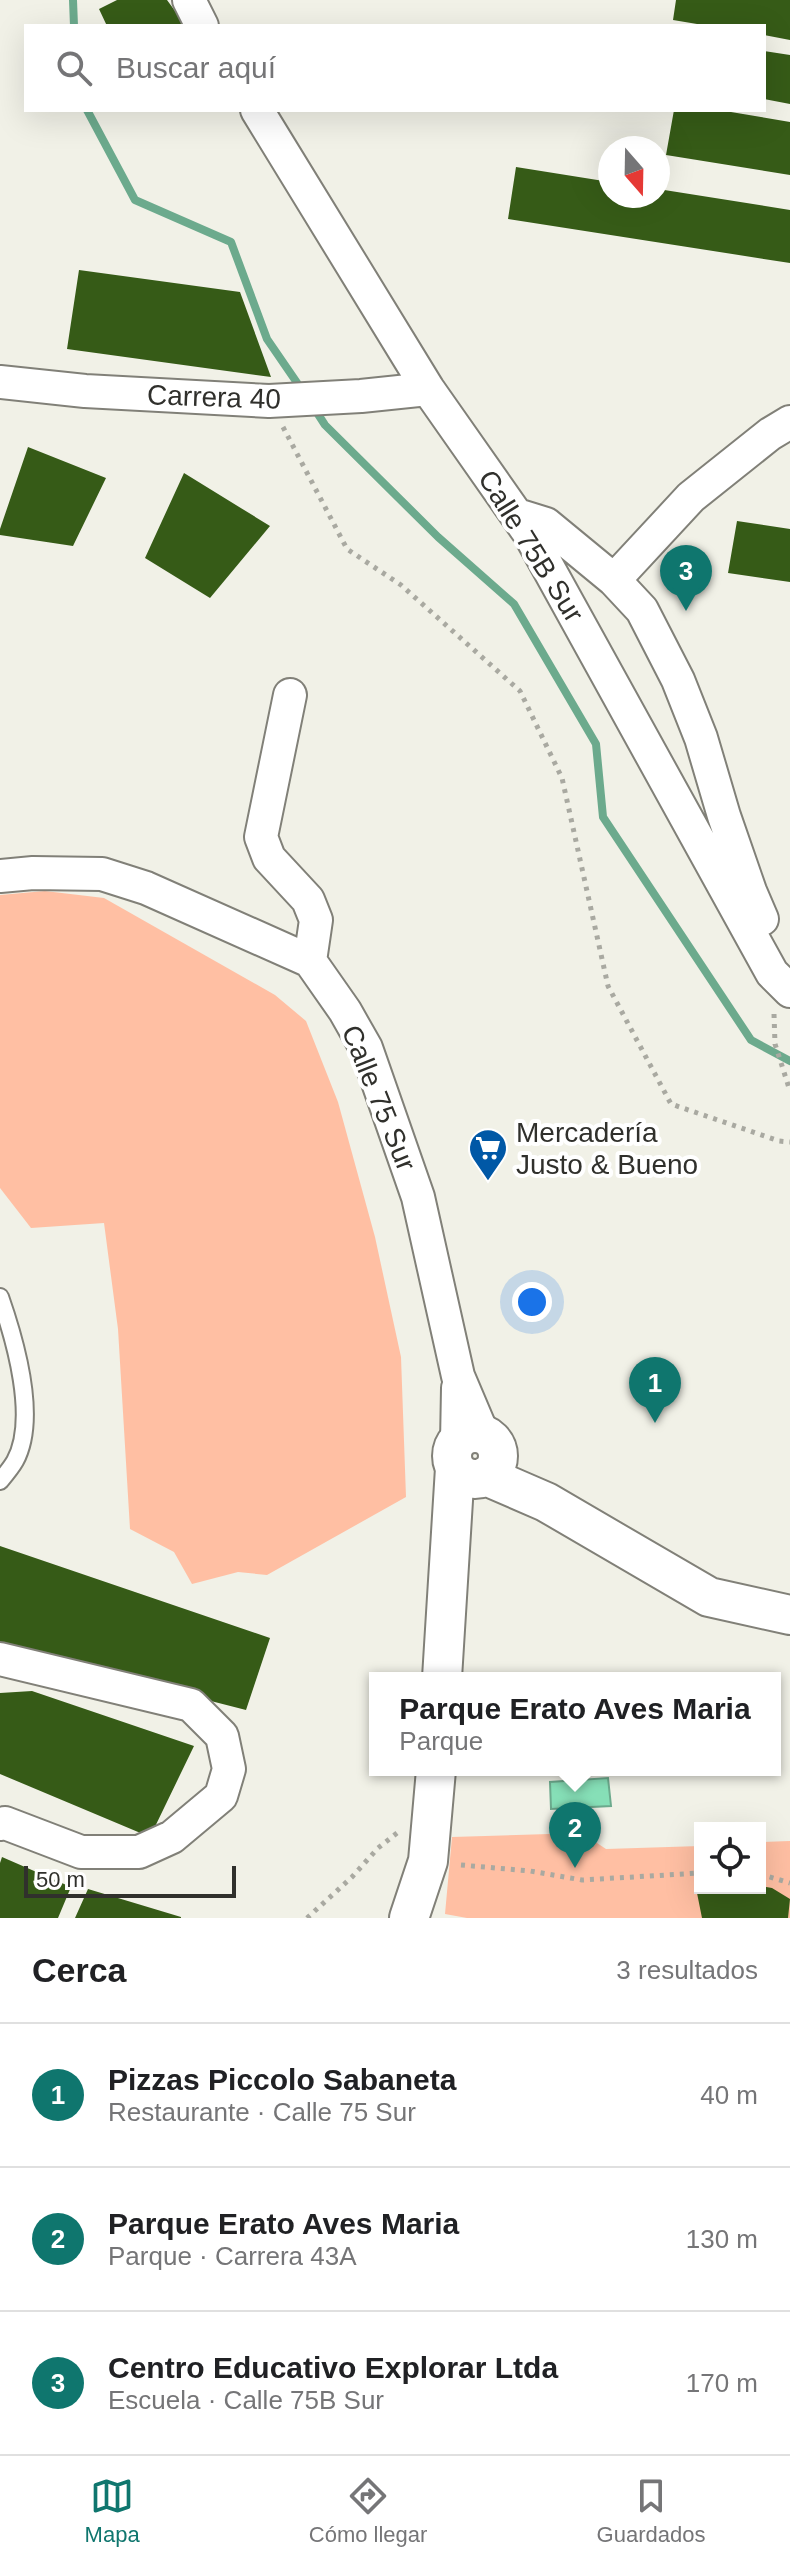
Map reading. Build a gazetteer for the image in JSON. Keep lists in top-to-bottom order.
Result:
{
  "streets": {
    "street": ["Carrera 40", "Calle 75B Sur", "Calle 75 Sur"]
  },
  "crossings": [
    ["Carrera 40", "Calle 75B Sur"]
  ],
  "places": {
    "supermarket": ["Mercadería Justo & Bueno"]
  },
  "scale_bar": "50 m",
  "north": "bottom",
  "page": {
    "search": "Buscar aquí",
    "pins": ["3", "1", "2"],
    "popup": ["Parque Erato Aves Maria", "Parque"],
    "scale": "50 m",
    "heading": ["Cerca", "3 resultados"],
    "list": [
      {
        "mark": "1",
        "name": "Pizzas Piccolo Sabaneta",
        "note": "Restaurante · Calle 75 Sur",
        "value": "40 m"
      },
      {
        "mark": "2",
        "name": "Parque Erato Aves Maria",
        "note": "Parque · Carrera 43A",
        "value": "130 m"
      },
      {
        "mark": "3",
        "name": "Centro Educativo Explorar Ltda",
        "note": "Escuela · Calle 75B Sur",
        "value": "170 m"
      }
    ],
    "nav": ["Mapa", "Cómo llegar", "Guardados"]
  }
}
